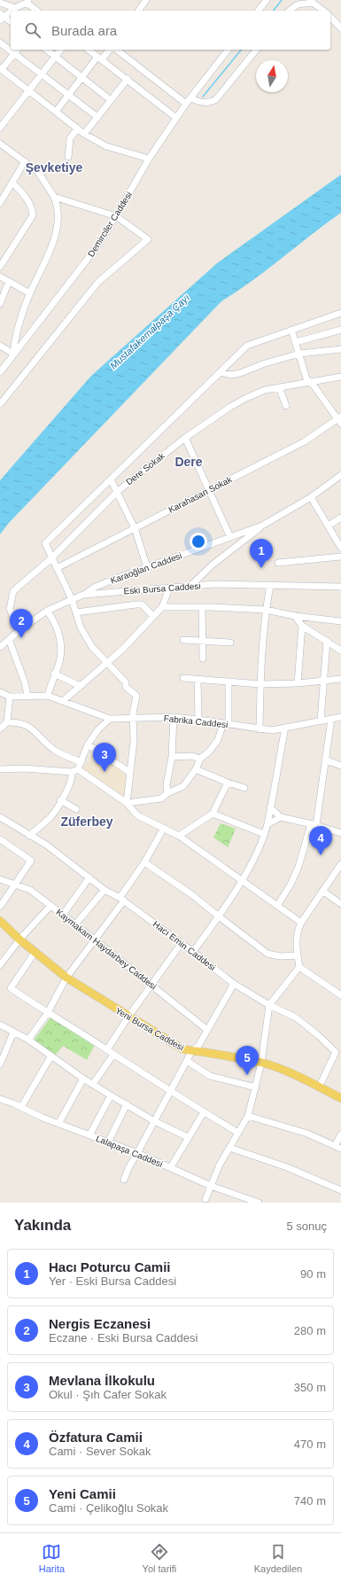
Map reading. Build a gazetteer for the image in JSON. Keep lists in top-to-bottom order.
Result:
{
  "streets": {
    "main road": ["Yeni Bursa Caddesi"],
    "street": [
      "Demirciler Caddesi",
      "Dere Sokak",
      "Karahasan Sokak",
      "Karaoğlan Caddesi",
      "Eski Bursa Caddesi",
      "Fabrika Caddesi",
      "Hacı Emin Caddesi",
      "Kaymakam Haydarbey Caddesi",
      "Lalapaşa Caddesi"
    ]
  },
  "crossings": [
    ["Dere Sokak", "Eski Bursa Caddesi"],
    ["Karaoğlan Caddesi", "Eski Bursa Caddesi"],
    ["Hacı Emin Caddesi", "Yeni Bursa Caddesi"]
  ],
  "districts": ["Şevketiye", "Dere", "Züferbey"],
  "water": ["Mustafakemalpaşa Çayı"],
  "north": "top",
  "page": {
    "search": "Burada ara",
    "pins": [
      "1",
      "2",
      "3",
      "4",
      "5"
    ],
    "heading": ["Yakında", "5 sonuç"],
    "list": [
      {
        "mark": "1",
        "name": "Hacı Poturcu Camii",
        "note": "Yer · Eski Bursa Caddesi",
        "value": "90 m"
      },
      {
        "mark": "2",
        "name": "Nergis Eczanesi",
        "note": "Eczane · Eski Bursa Caddesi",
        "value": "280 m"
      },
      {
        "mark": "3",
        "name": "Mevlana İlkokulu",
        "note": "Okul · Şıh Cafer Sokak",
        "value": "350 m"
      },
      {
        "mark": "4",
        "name": "Özfatura Camii",
        "note": "Cami · Sever Sokak",
        "value": "470 m"
      },
      {
        "mark": "5",
        "name": "Yeni Camii",
        "note": "Cami · Çelikoğlu Sokak",
        "value": "740 m"
      }
    ],
    "nav": ["Harita", "Yol tarifi", "Kaydedilen"]
  }
}
